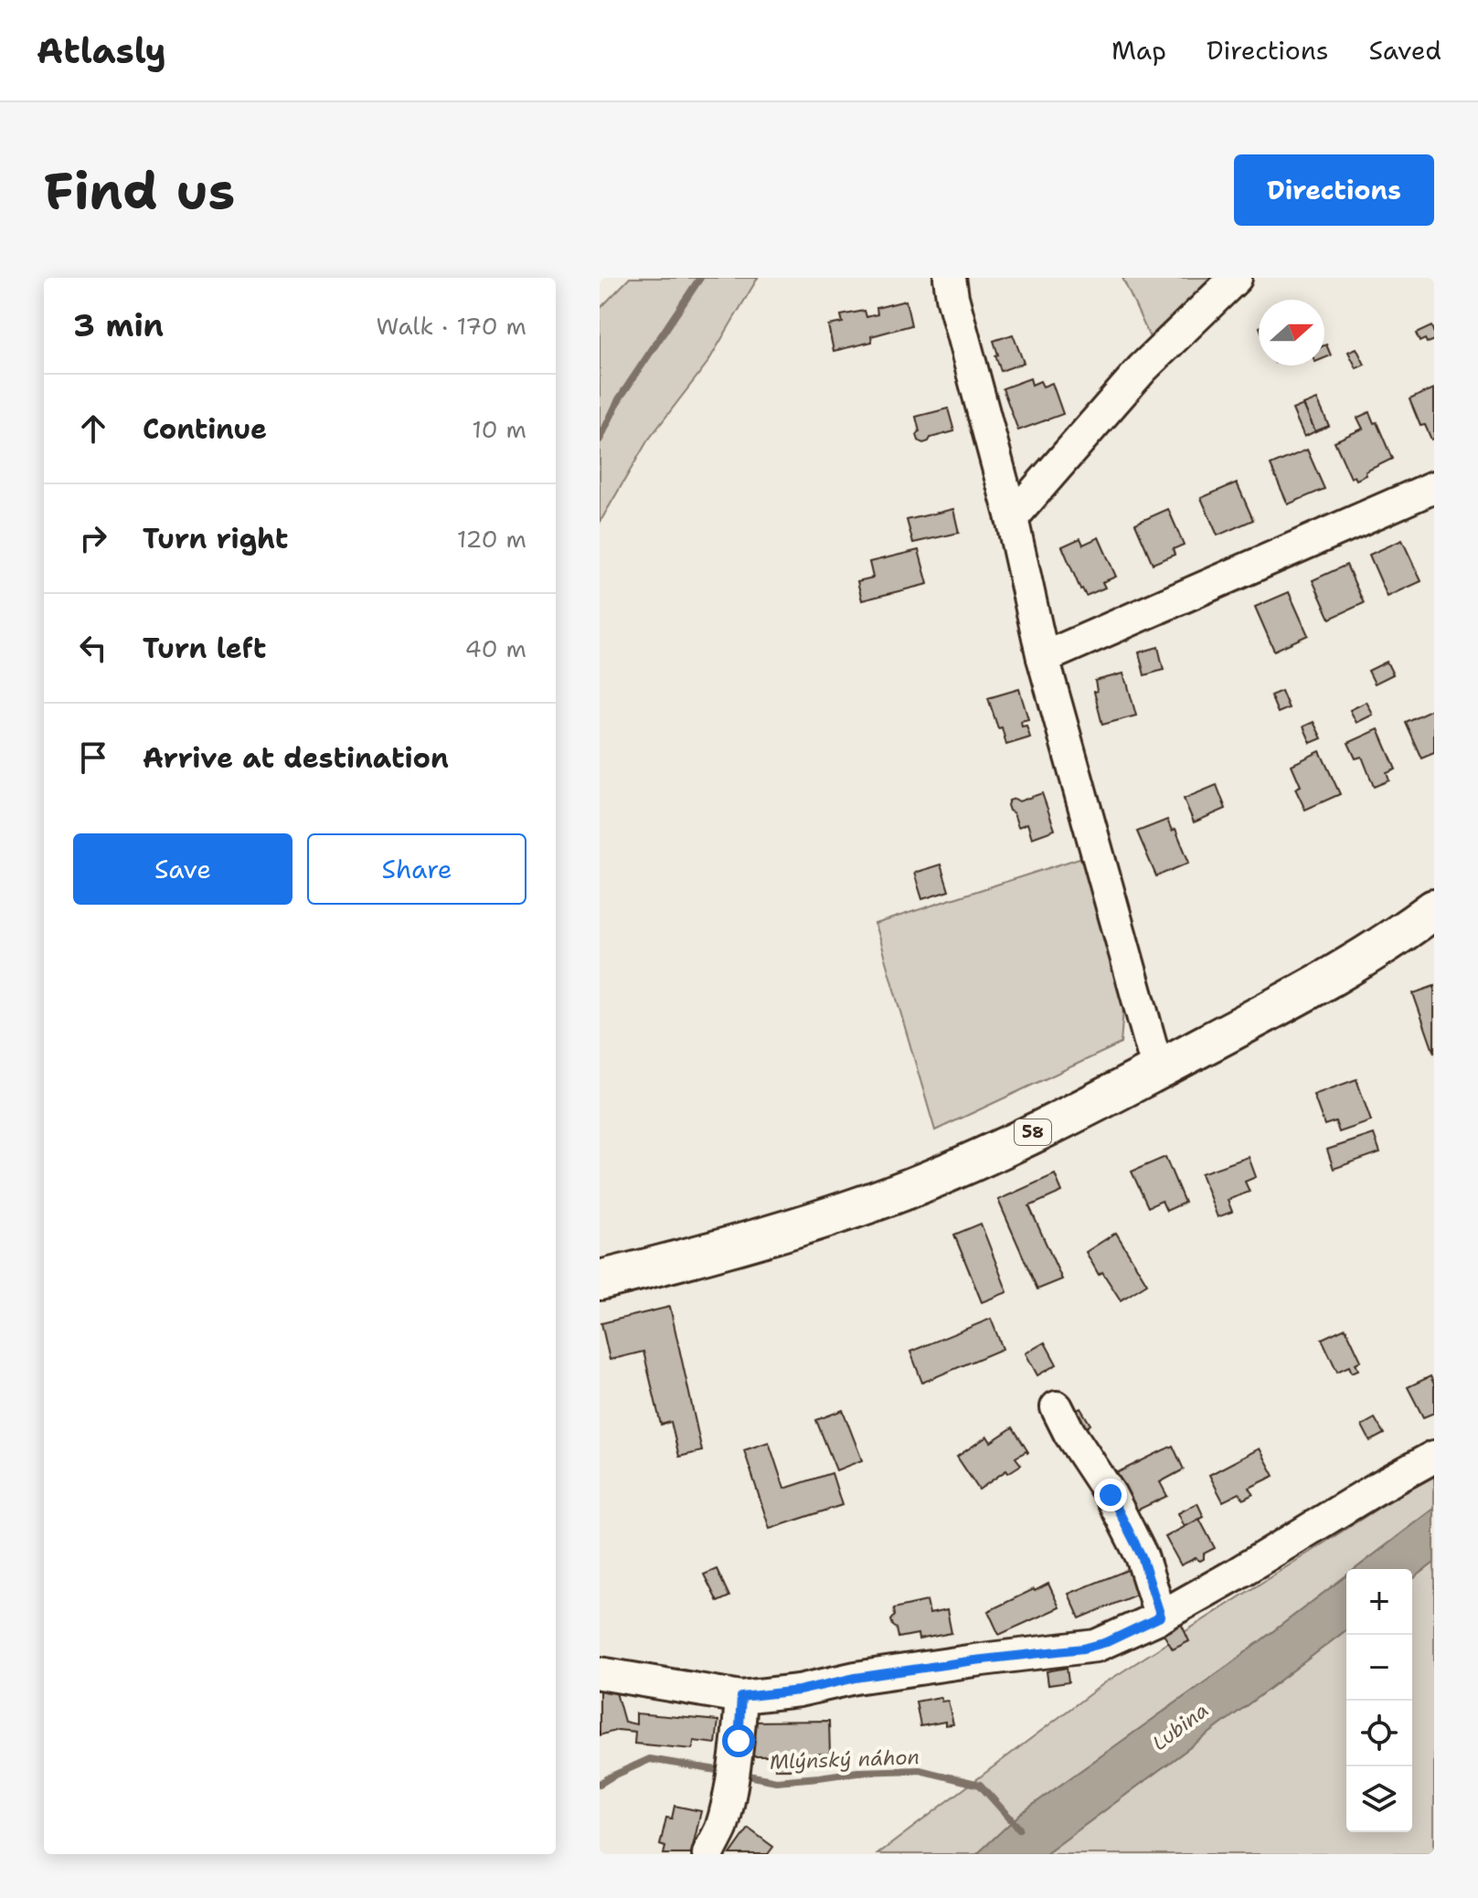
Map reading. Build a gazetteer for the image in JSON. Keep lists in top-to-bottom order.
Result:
{
  "streets": {
    "main road": ["58"]
  },
  "water": ["Lubina", "Mlýnský náhon"],
  "north": "right",
  "page": {
    "header": "Atlasly",
    "nav": ["Map", "Directions", "Saved"],
    "buttons": [
      "Directions",
      ["Save", "Share"]
    ],
    "title": "Find us",
    "heading": ["3 min", "Walk · 170 m"],
    "list": [
      ["Continue", "10 m"],
      ["Turn right", "120 m"],
      ["Turn left", "40 m"],
      "Arrive at destination"
    ],
    "map_buttons": ["+", "−"]
  }
}
